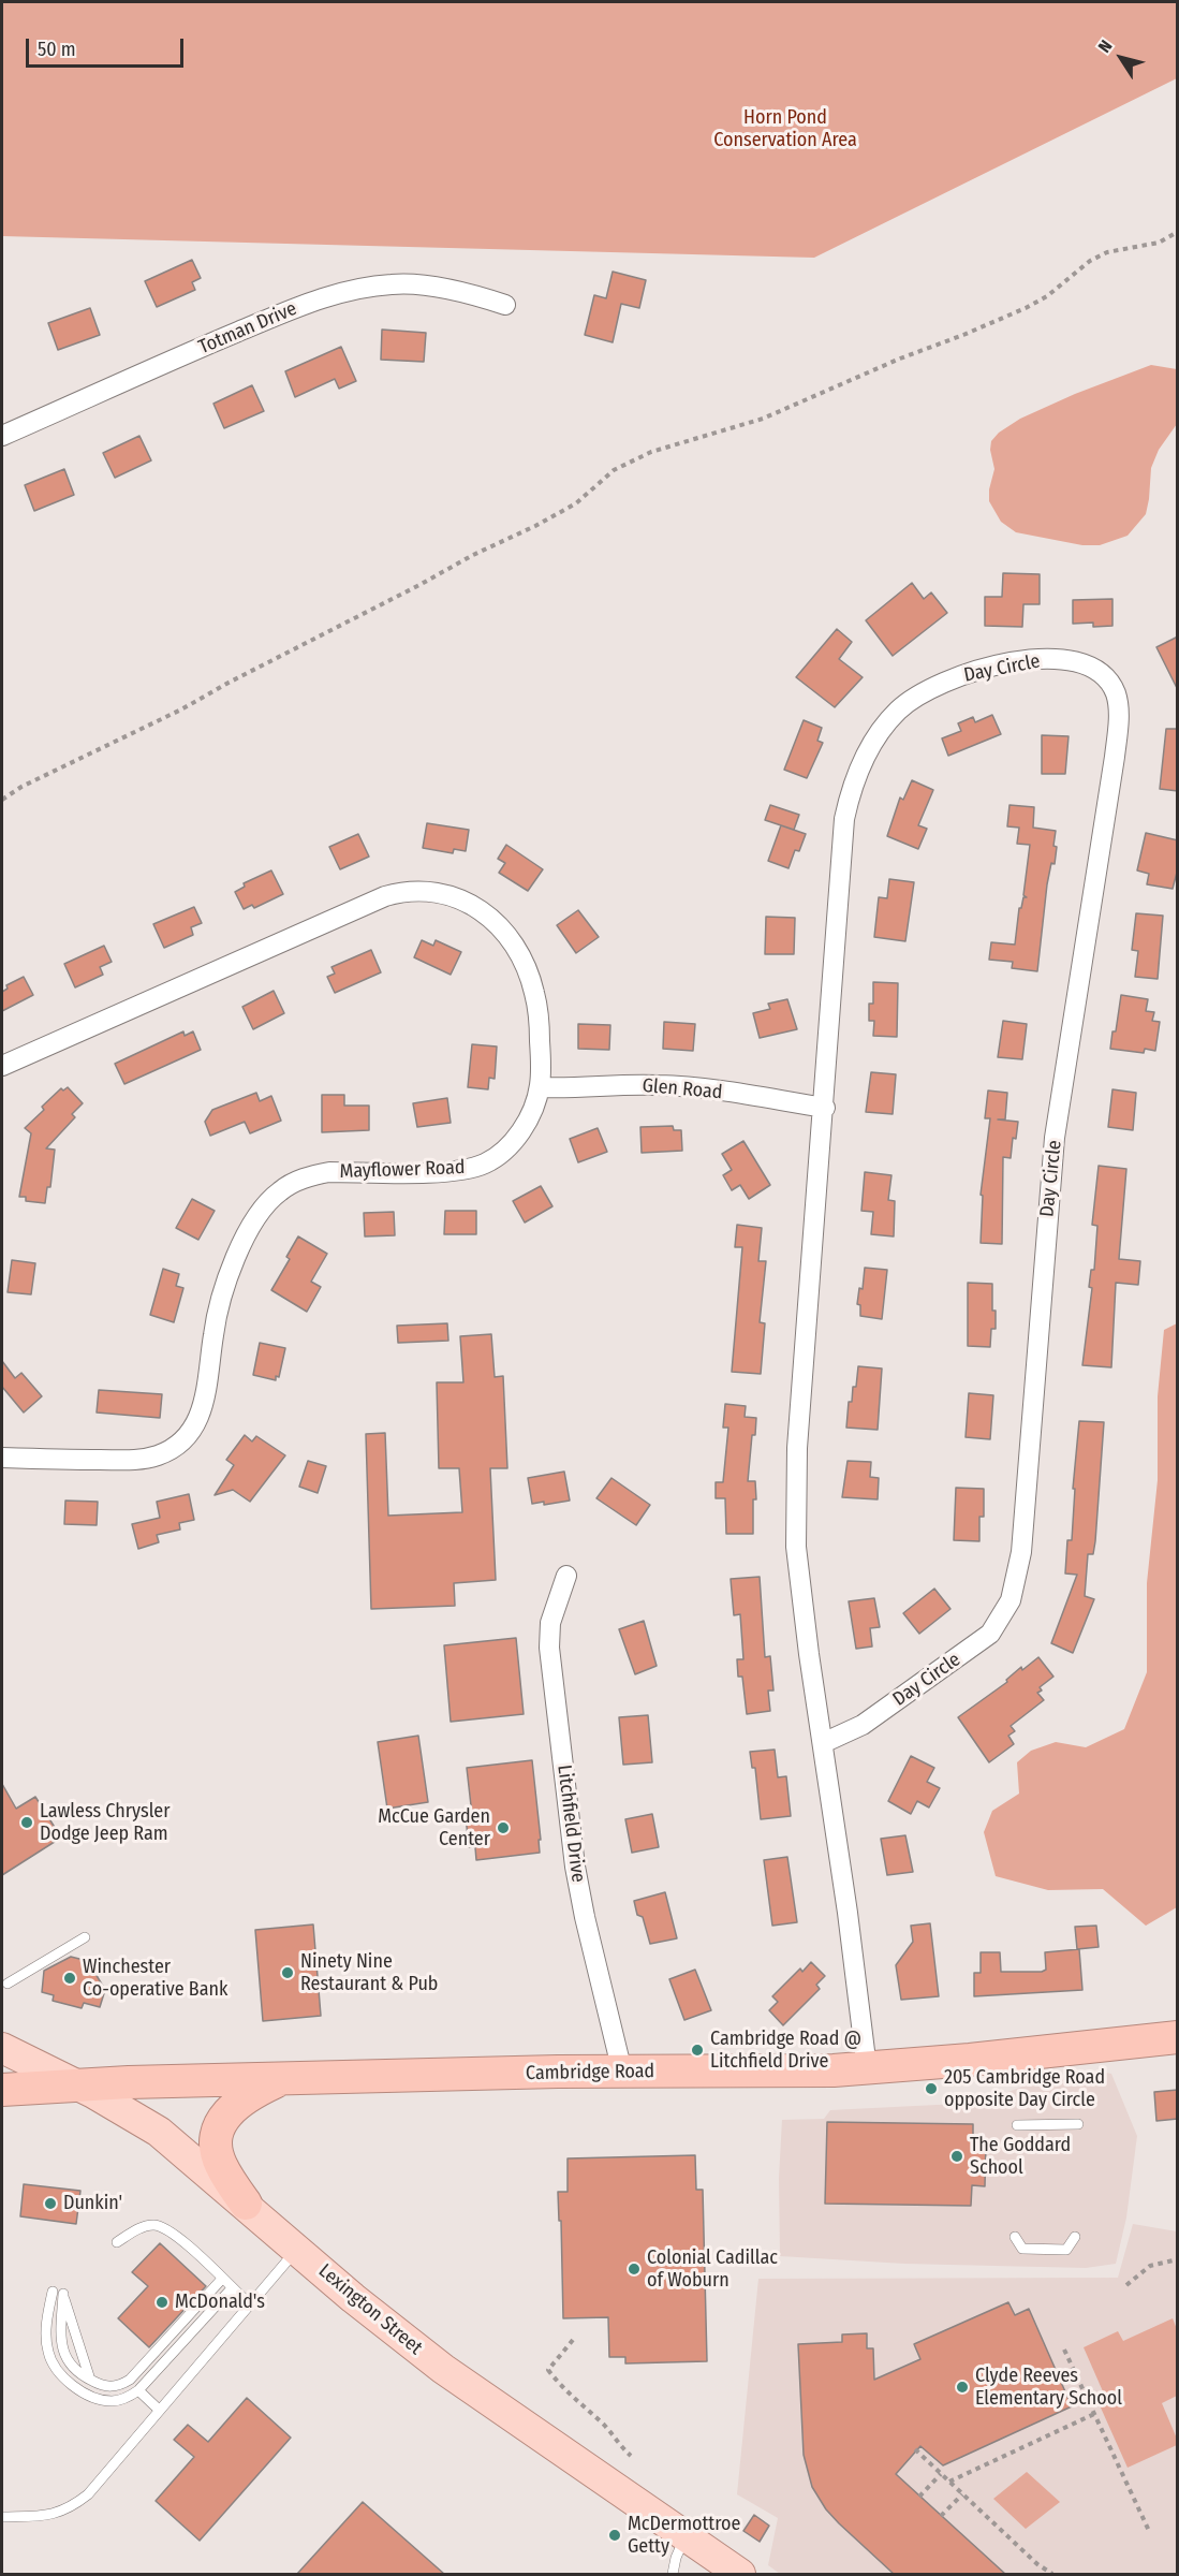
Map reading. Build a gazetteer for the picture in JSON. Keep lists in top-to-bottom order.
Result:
{
  "streets": {
    "highway": ["Cambridge Road"],
    "main road": ["Lexington Street"],
    "street": [
      "Totman Drive",
      "Day Circle",
      "Glen Road",
      "Mayflower Road",
      "Litchfield Drive"
    ]
  },
  "crossings": [
    ["Day Circle", "Glen Road"],
    ["Day Circle", "Cambridge Road"],
    ["Glen Road", "Mayflower Road"],
    ["Litchfield Drive", "Cambridge Road"],
    ["Cambridge Road", "Lexington Street"]
  ],
  "parks": ["Horn Pond Conservation Area"],
  "places": [
    "Lawless Chrysler Dodge Jeep Ram",
    "McCue Garden Center",
    "Ninety Nine Restaurant & Pub",
    "Winchester Co-operative Bank",
    "Cambridge Road @ Litchfield Drive",
    "205 Cambridge Road opposite Day Circle",
    "The Goddard School",
    "Dunkin'",
    "Colonial Cadillac of Woburn",
    "McDonald's",
    "Clyde Reeves Elementary School",
    "McDermottroe Getty"
  ],
  "scale_bar": "50 m",
  "north": "top left"
}
